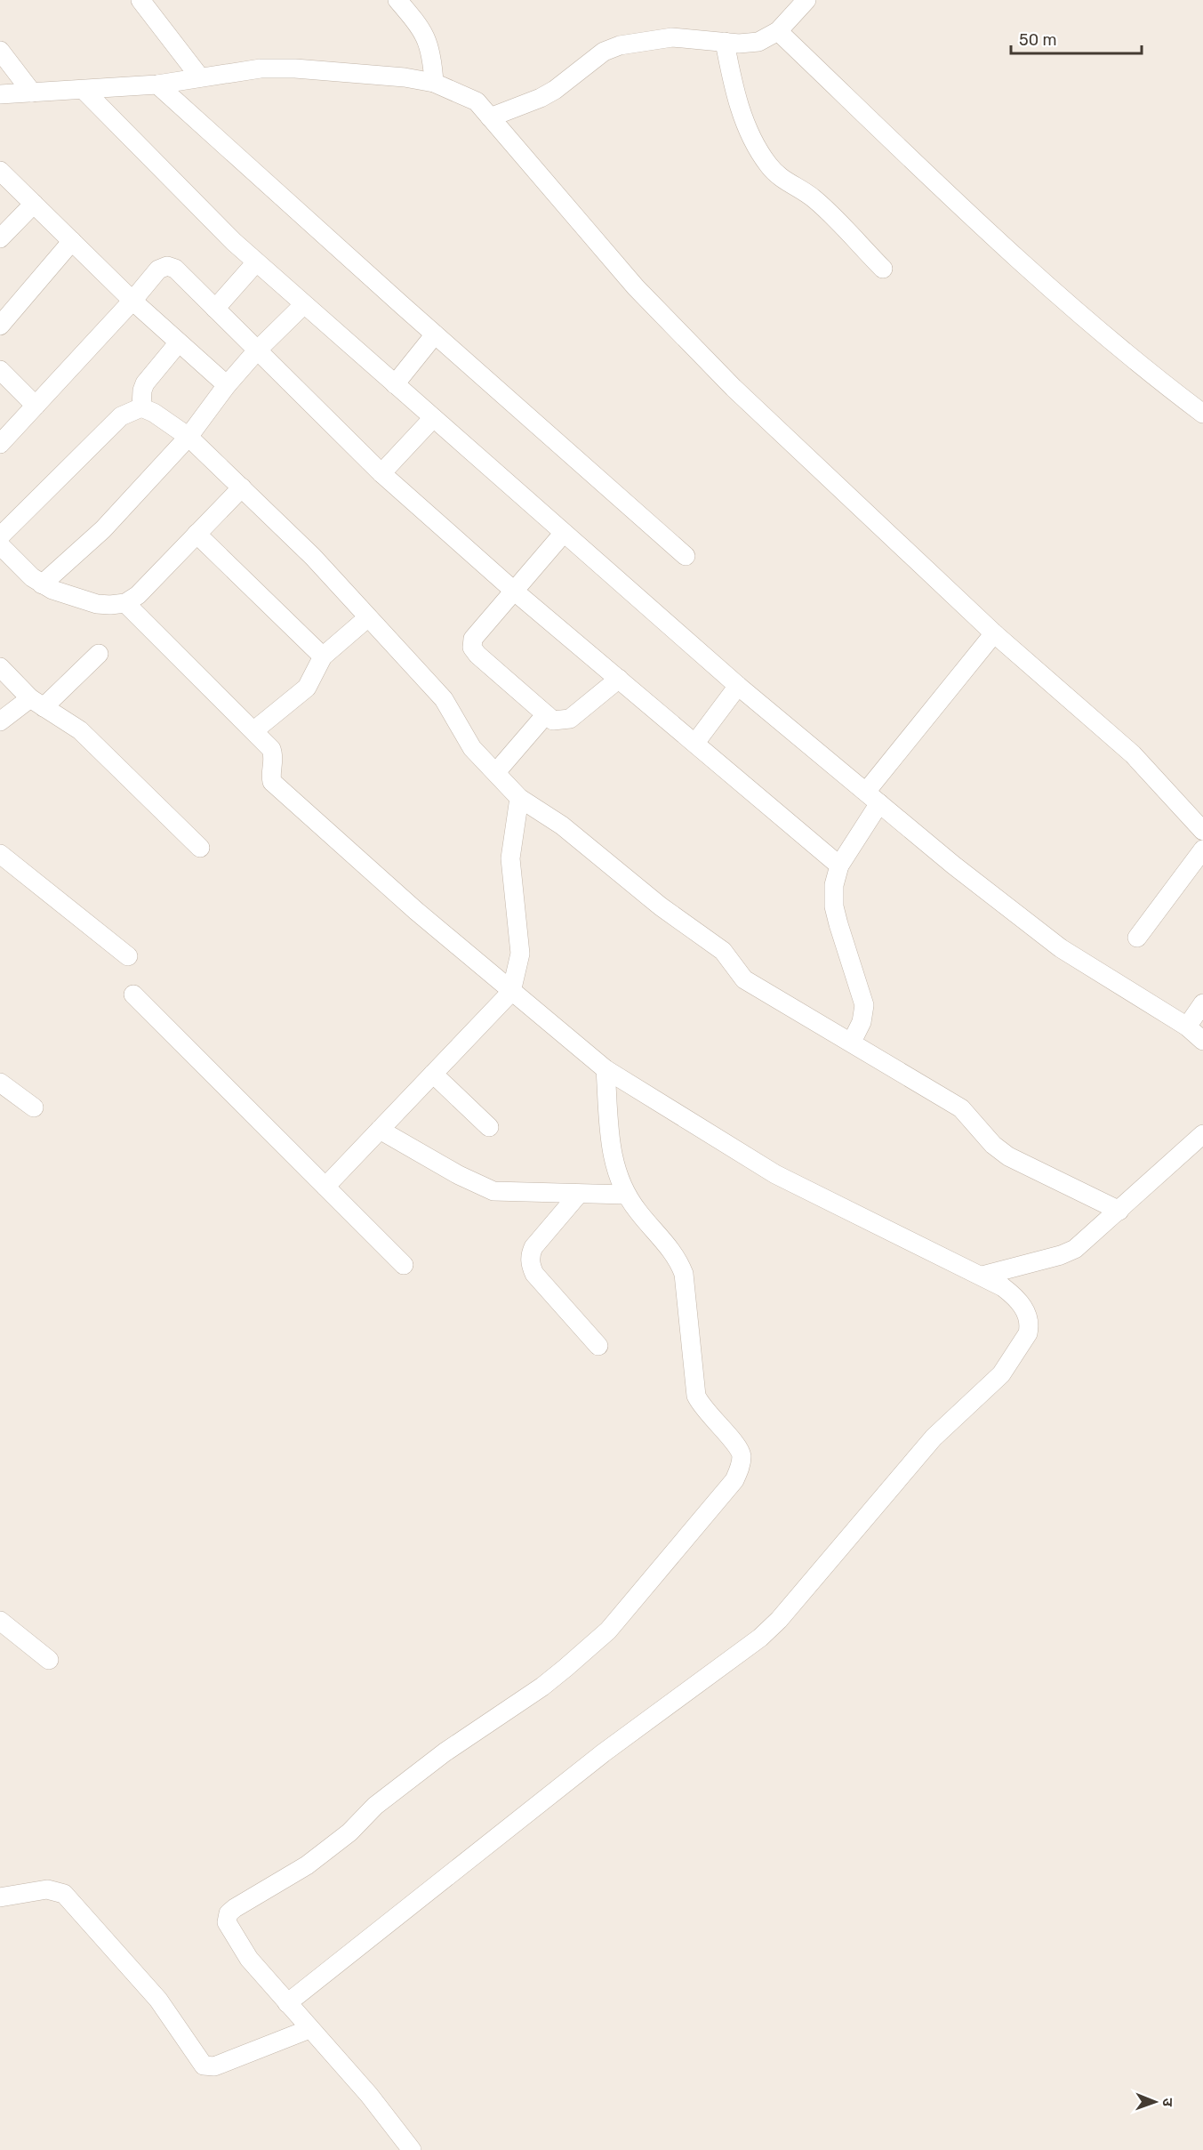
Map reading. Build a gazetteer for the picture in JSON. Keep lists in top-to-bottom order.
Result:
{
  "scale_bar": "50 m",
  "north": "right"
}
